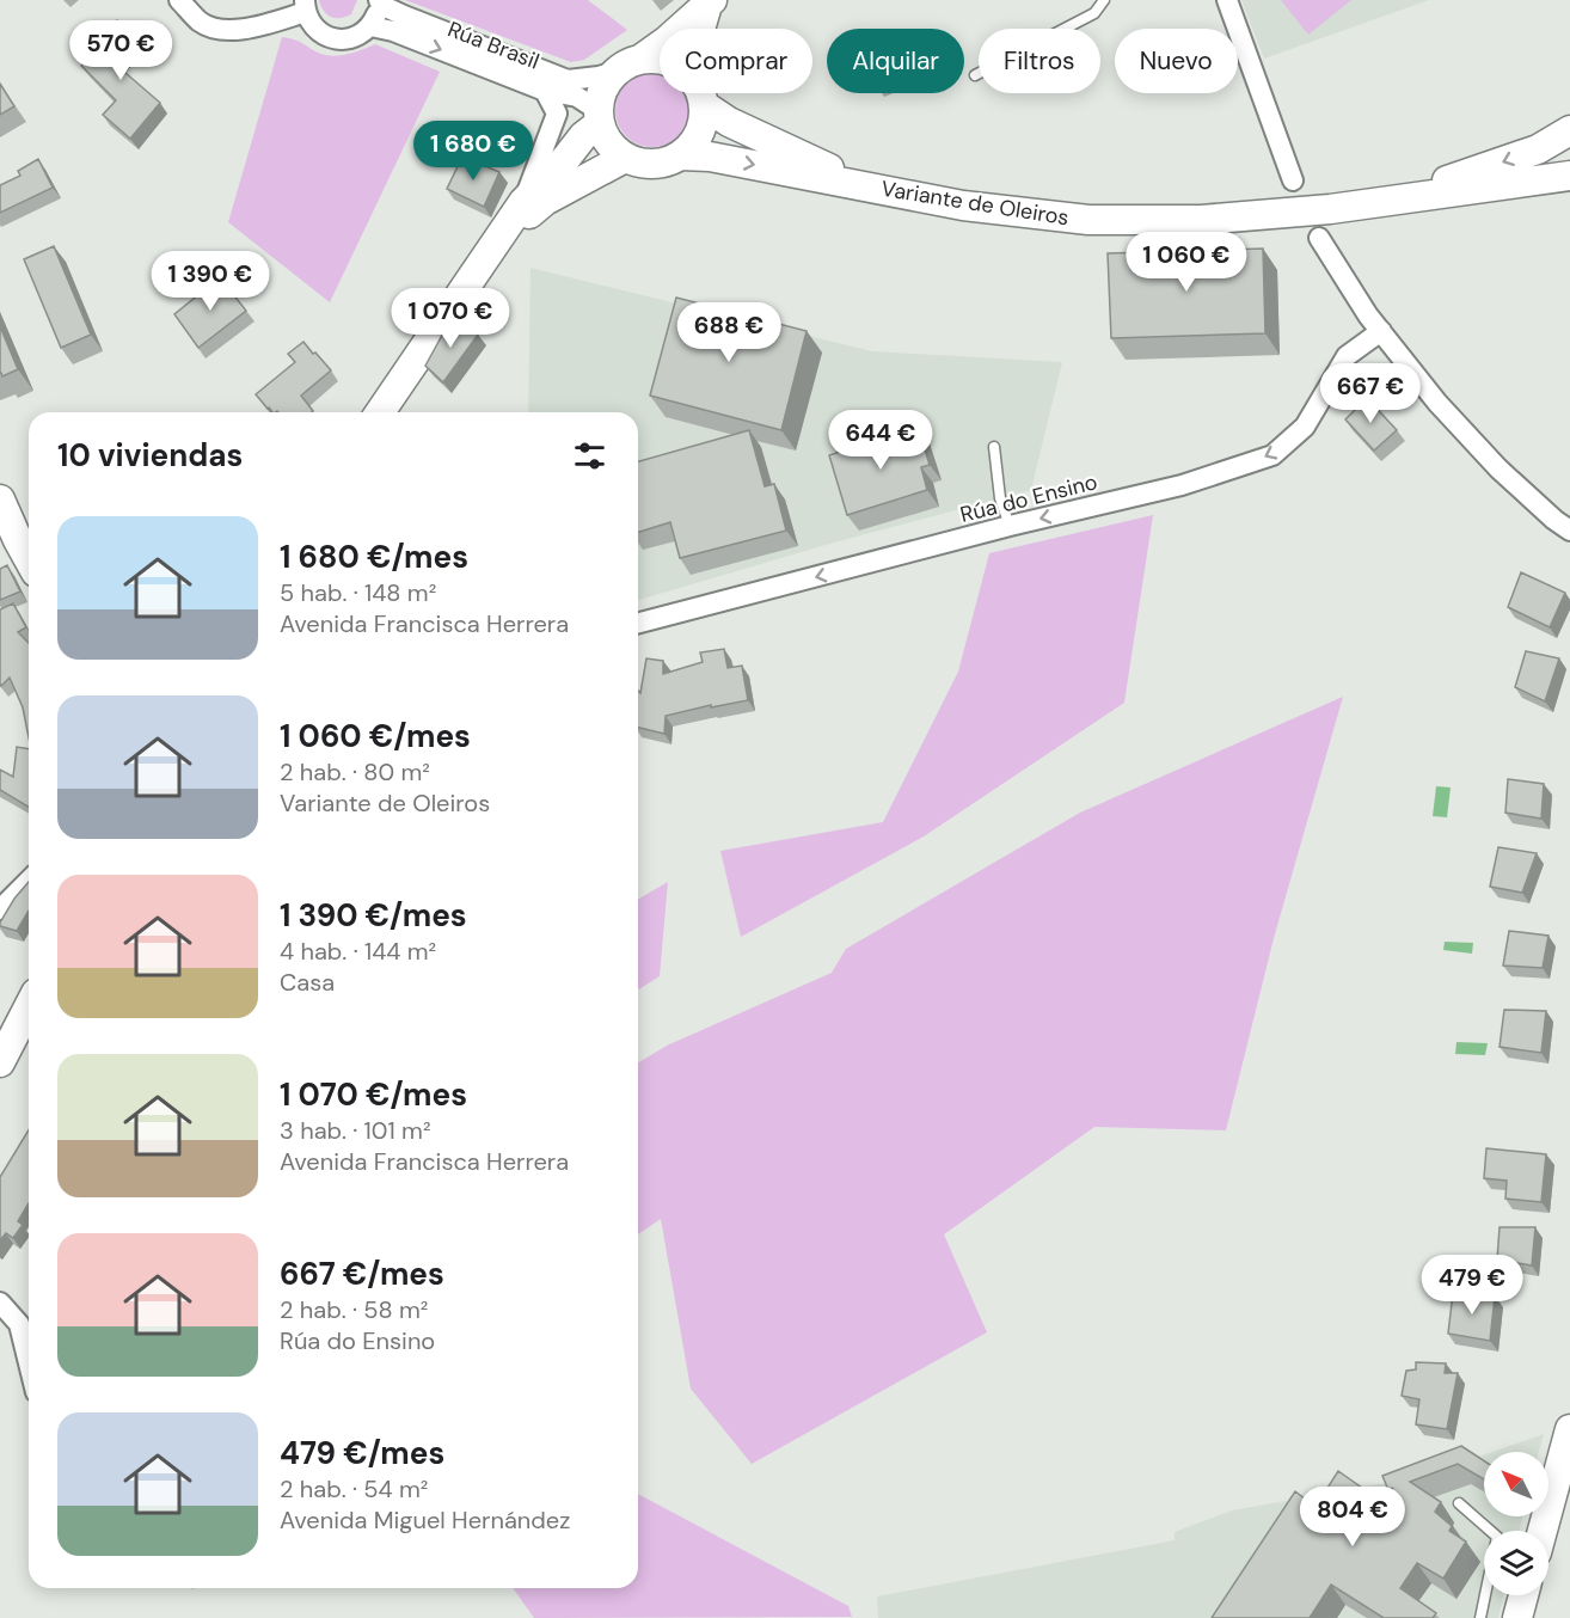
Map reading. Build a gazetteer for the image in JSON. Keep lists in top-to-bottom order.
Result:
{
  "streets": {
    "main road": ["Variante de Oleiros"],
    "street": ["Rúa Brasil", "Rúa do Ensino"]
  },
  "one_way": ["Rúa do Ensino"],
  "north": "top left",
  "page": {
    "price": [
      "570 €",
      "1 680 €",
      "1 060 €",
      "1 390 €",
      "1 070 €",
      "688 €",
      "667 €",
      "644 €",
      "479 €",
      "804 €"
    ],
    "chip": [
      "Comprar",
      "Alquilar",
      "Filtros",
      "Nuevo"
    ],
    "heading": "10 viviendas",
    "list": [
      {
        "name": "1 680 €/mes",
        "note": "5 hab. · 148 m² · Avenida Francisca Herrera"
      },
      {
        "name": "1 060 €/mes",
        "note": "2 hab. · 80 m² · Variante de Oleiros"
      },
      {
        "name": "1 390 €/mes",
        "note": "4 hab. · 144 m² · Casa"
      },
      {
        "name": "1 070 €/mes",
        "note": "3 hab. · 101 m² · Avenida Francisca Herrera"
      },
      {
        "name": "667 €/mes",
        "note": "2 hab. · 58 m² · Rúa do Ensino"
      },
      {
        "name": "479 €/mes",
        "note": "2 hab. · 54 m² · Avenida Miguel Hernández"
      }
    ]
  }
}
